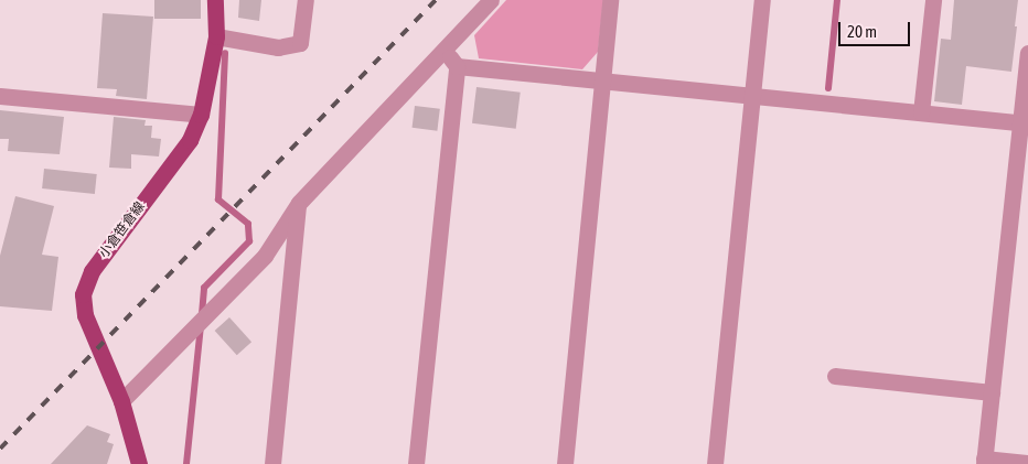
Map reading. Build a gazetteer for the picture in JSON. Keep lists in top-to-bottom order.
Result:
{
  "streets": {
    "main road": ["小倉笹倉線"]
  },
  "scale_bar": "20 m"
}
